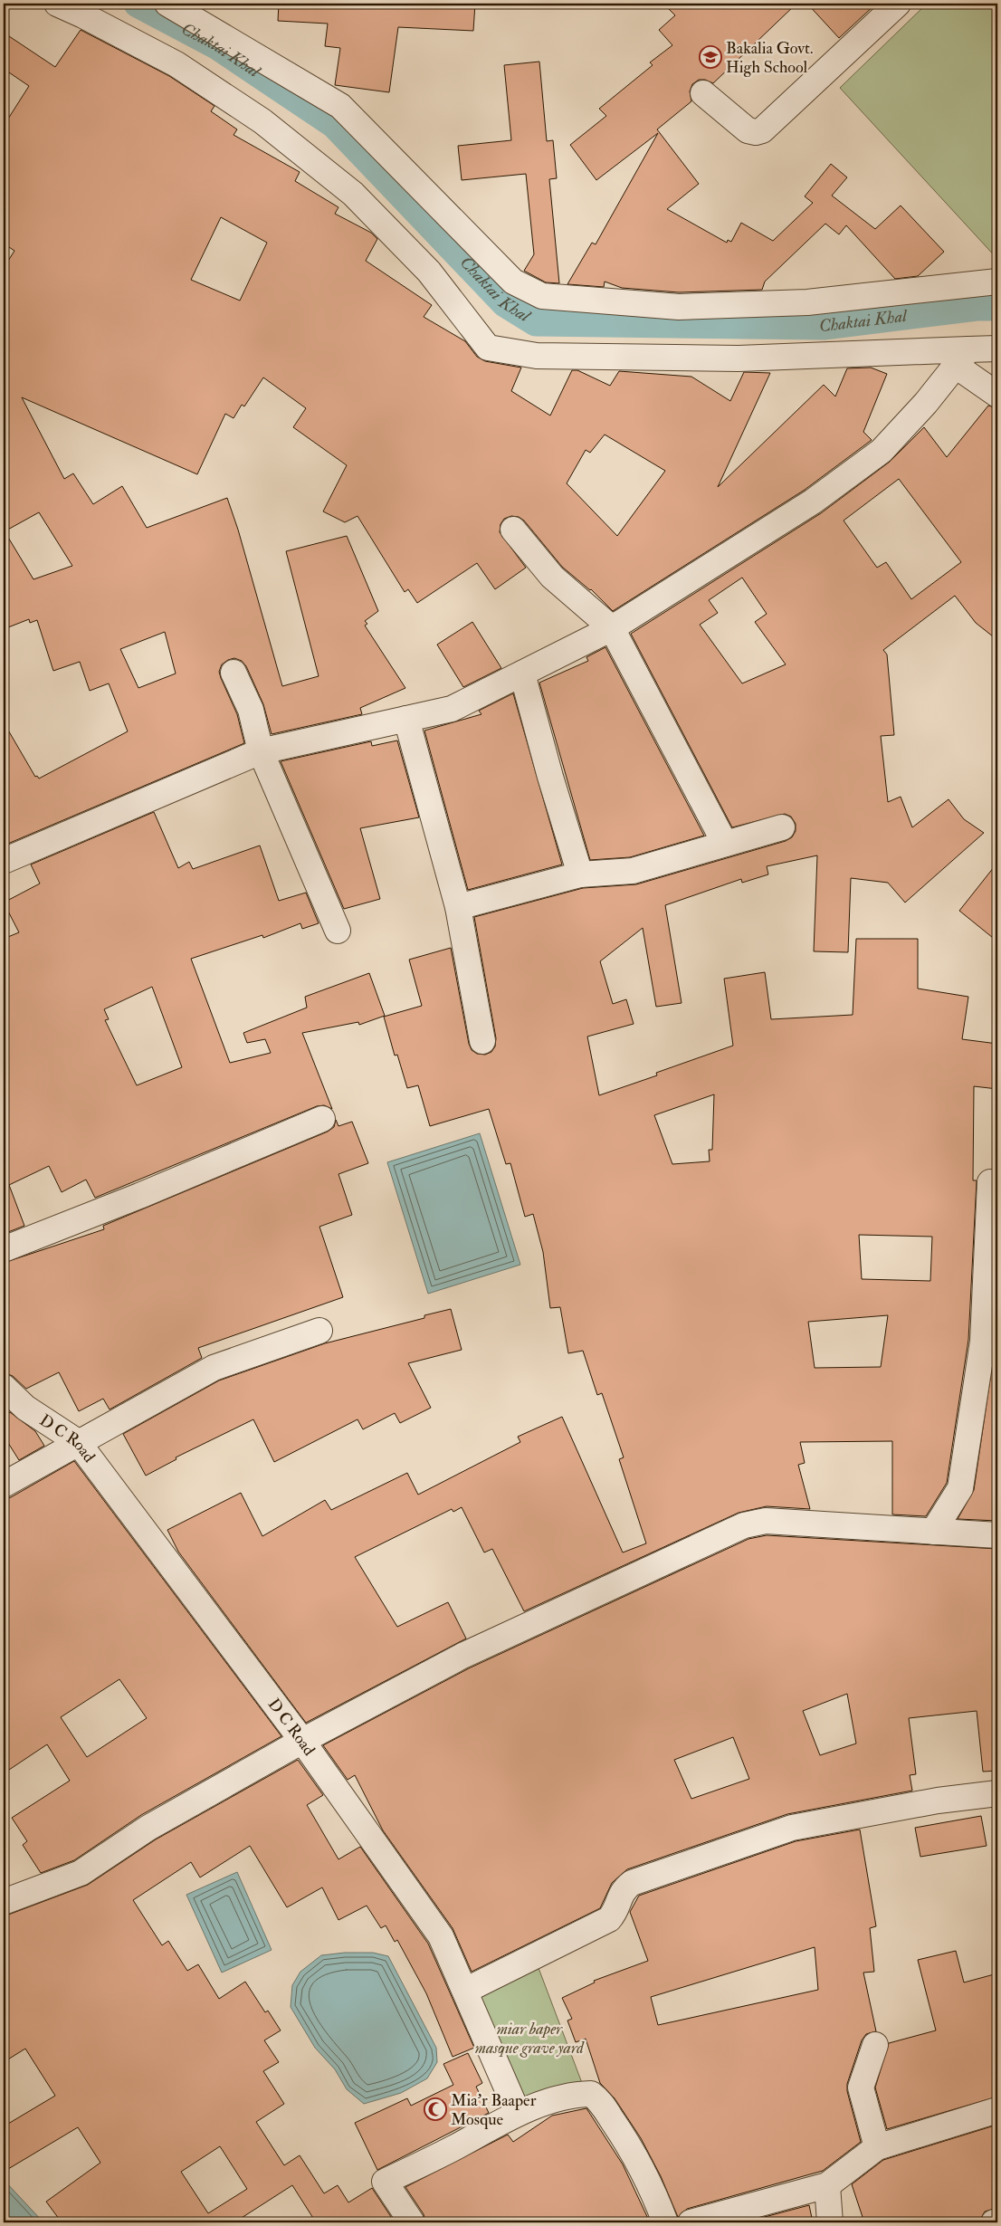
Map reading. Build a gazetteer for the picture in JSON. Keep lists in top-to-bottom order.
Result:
{
  "streets": {
    "street": ["D C Road"]
  },
  "water": ["Chaktai Khal"],
  "parks": ["miar baper masque grave yard"],
  "places": {
    "school or university": ["Bakalia Govt. High School"],
    "mosque": ["Mia'r Baaper Mosque"]
  }
}
